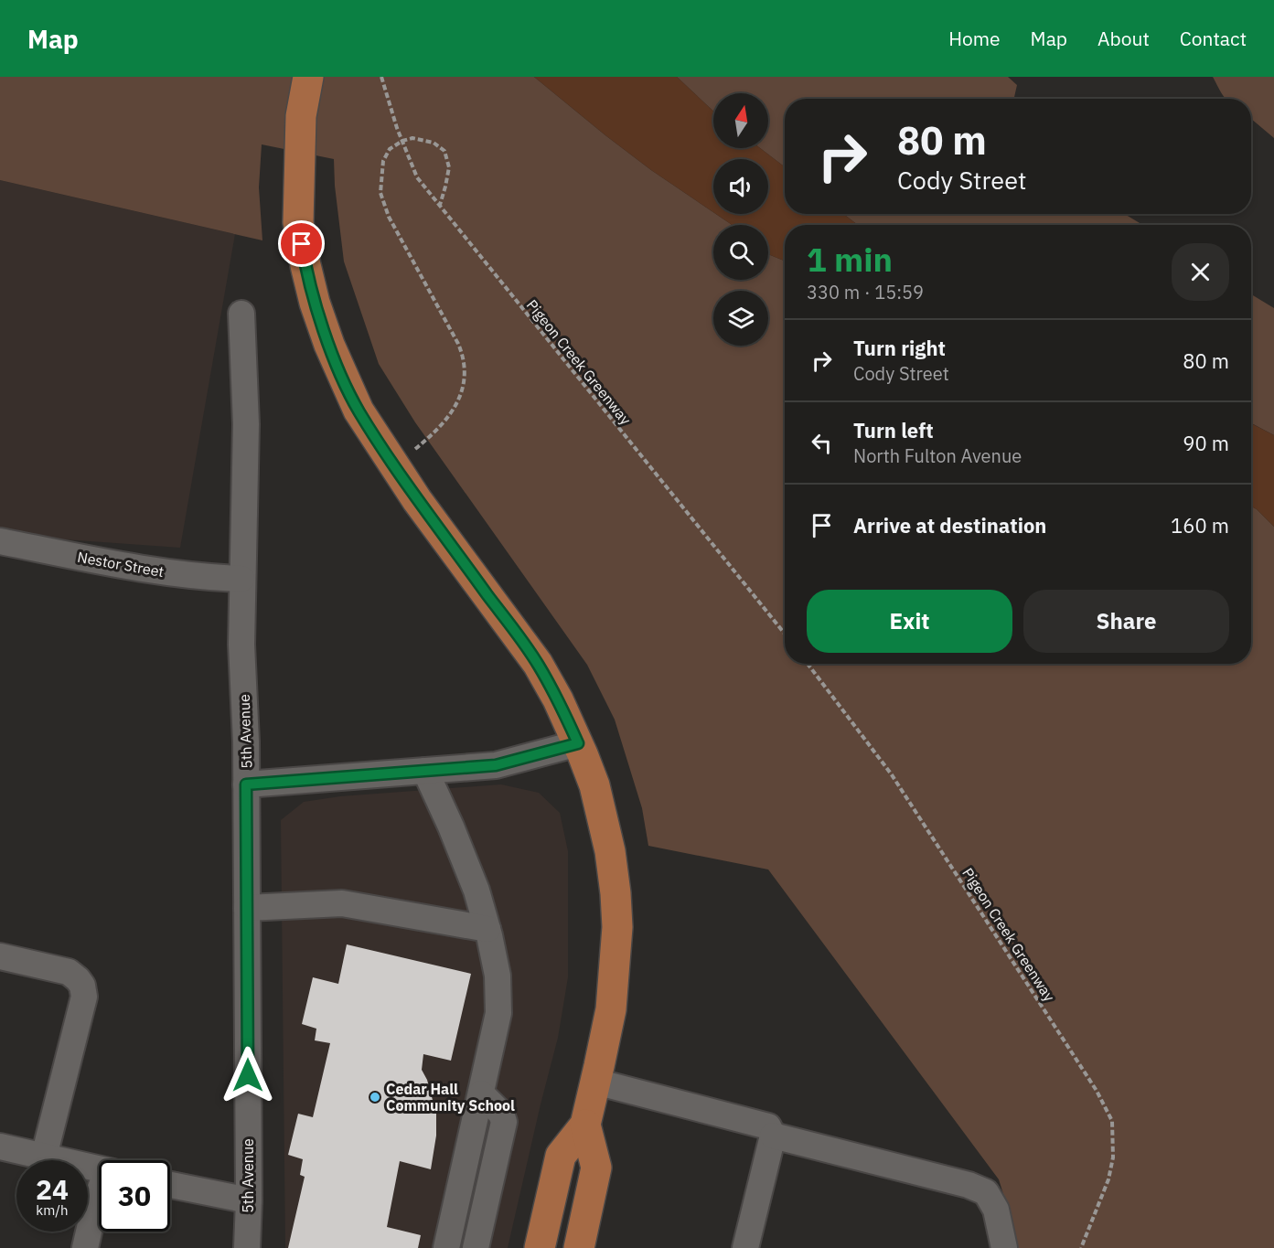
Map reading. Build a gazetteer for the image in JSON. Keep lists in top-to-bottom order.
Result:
{
  "streets": {
    "street": ["Nestor Street", "5th Avenue"],
    "path": ["Pigeon Creek Greenway"]
  },
  "crossings": [
    ["Nestor Street", "5th Avenue"]
  ],
  "places": ["Cedar Hall Community School"],
  "north": "top",
  "page": {
    "header": "Map",
    "nav": [
      "Home",
      "Map",
      "About",
      "Contact"
    ],
    "turn": ["80 m", "Cody Street"],
    "heading": ["1 min", "330 m · 15:59"],
    "list": [
      {
        "name": "Turn right",
        "note": "Cody Street",
        "value": "80 m"
      },
      {
        "name": "Turn left",
        "note": "North Fulton Avenue",
        "value": "90 m"
      },
      {
        "name": "Arrive at destination",
        "value": "160 m"
      }
    ],
    "buttons": ["Exit", "Share"],
    "speed": "24 km/h",
    "limit": "30"
  }
}
